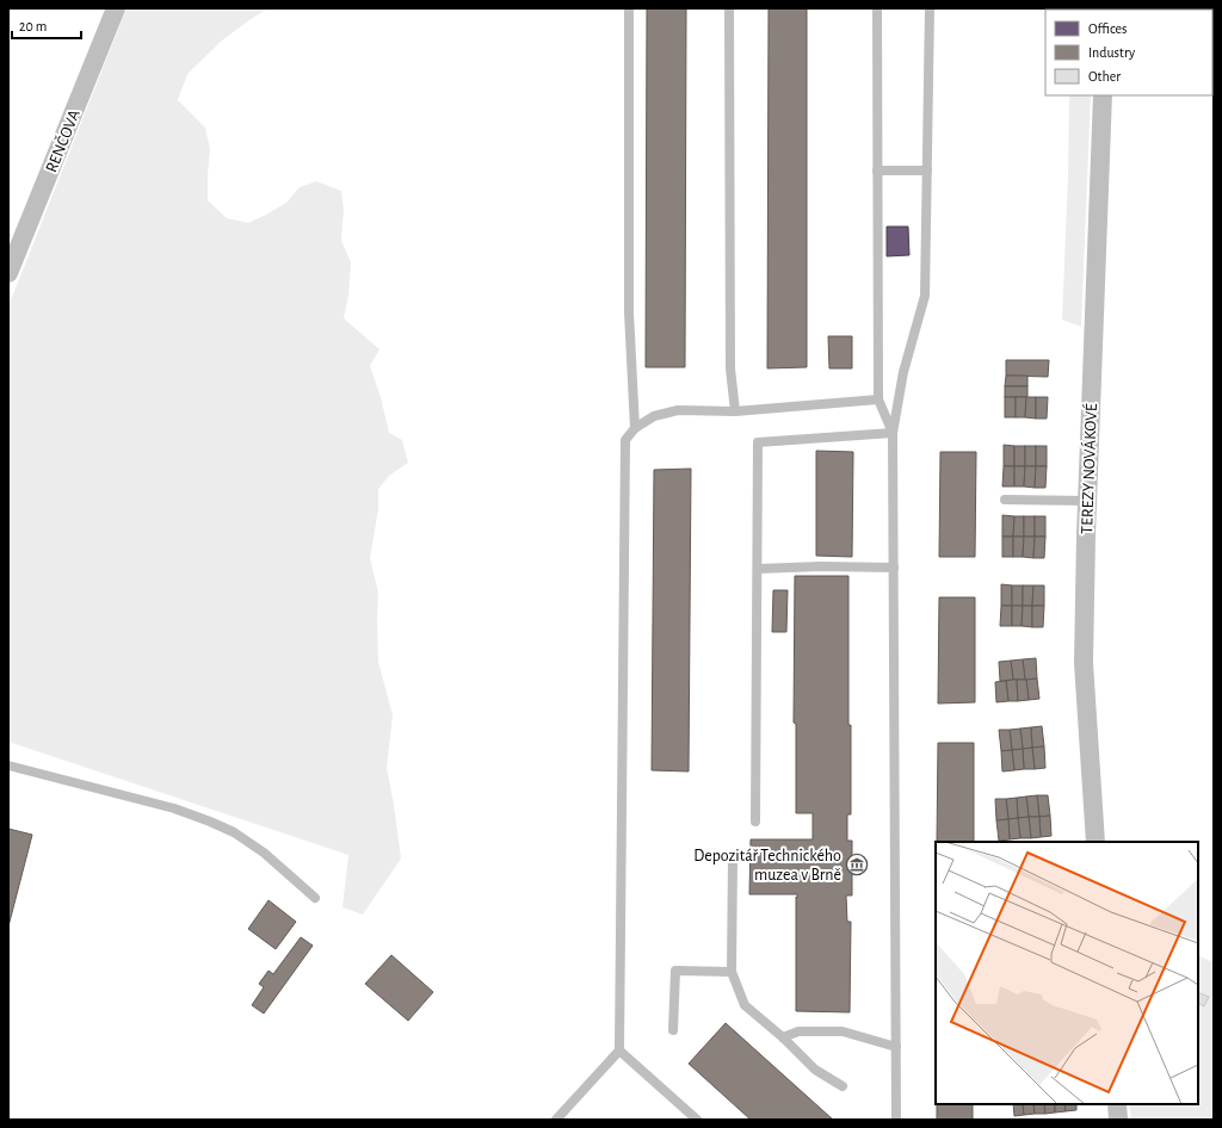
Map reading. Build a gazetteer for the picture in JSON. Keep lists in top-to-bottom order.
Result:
{
  "streets": {
    "street": ["RENČOVA", "TEREZY NOVÁKOVÉ"]
  },
  "places": {
    "museum": ["Depozitář Technického muzea v Brně"]
  },
  "legend": ["Offices", "Industry", "Other"],
  "scale_bar": "20 m"
}
